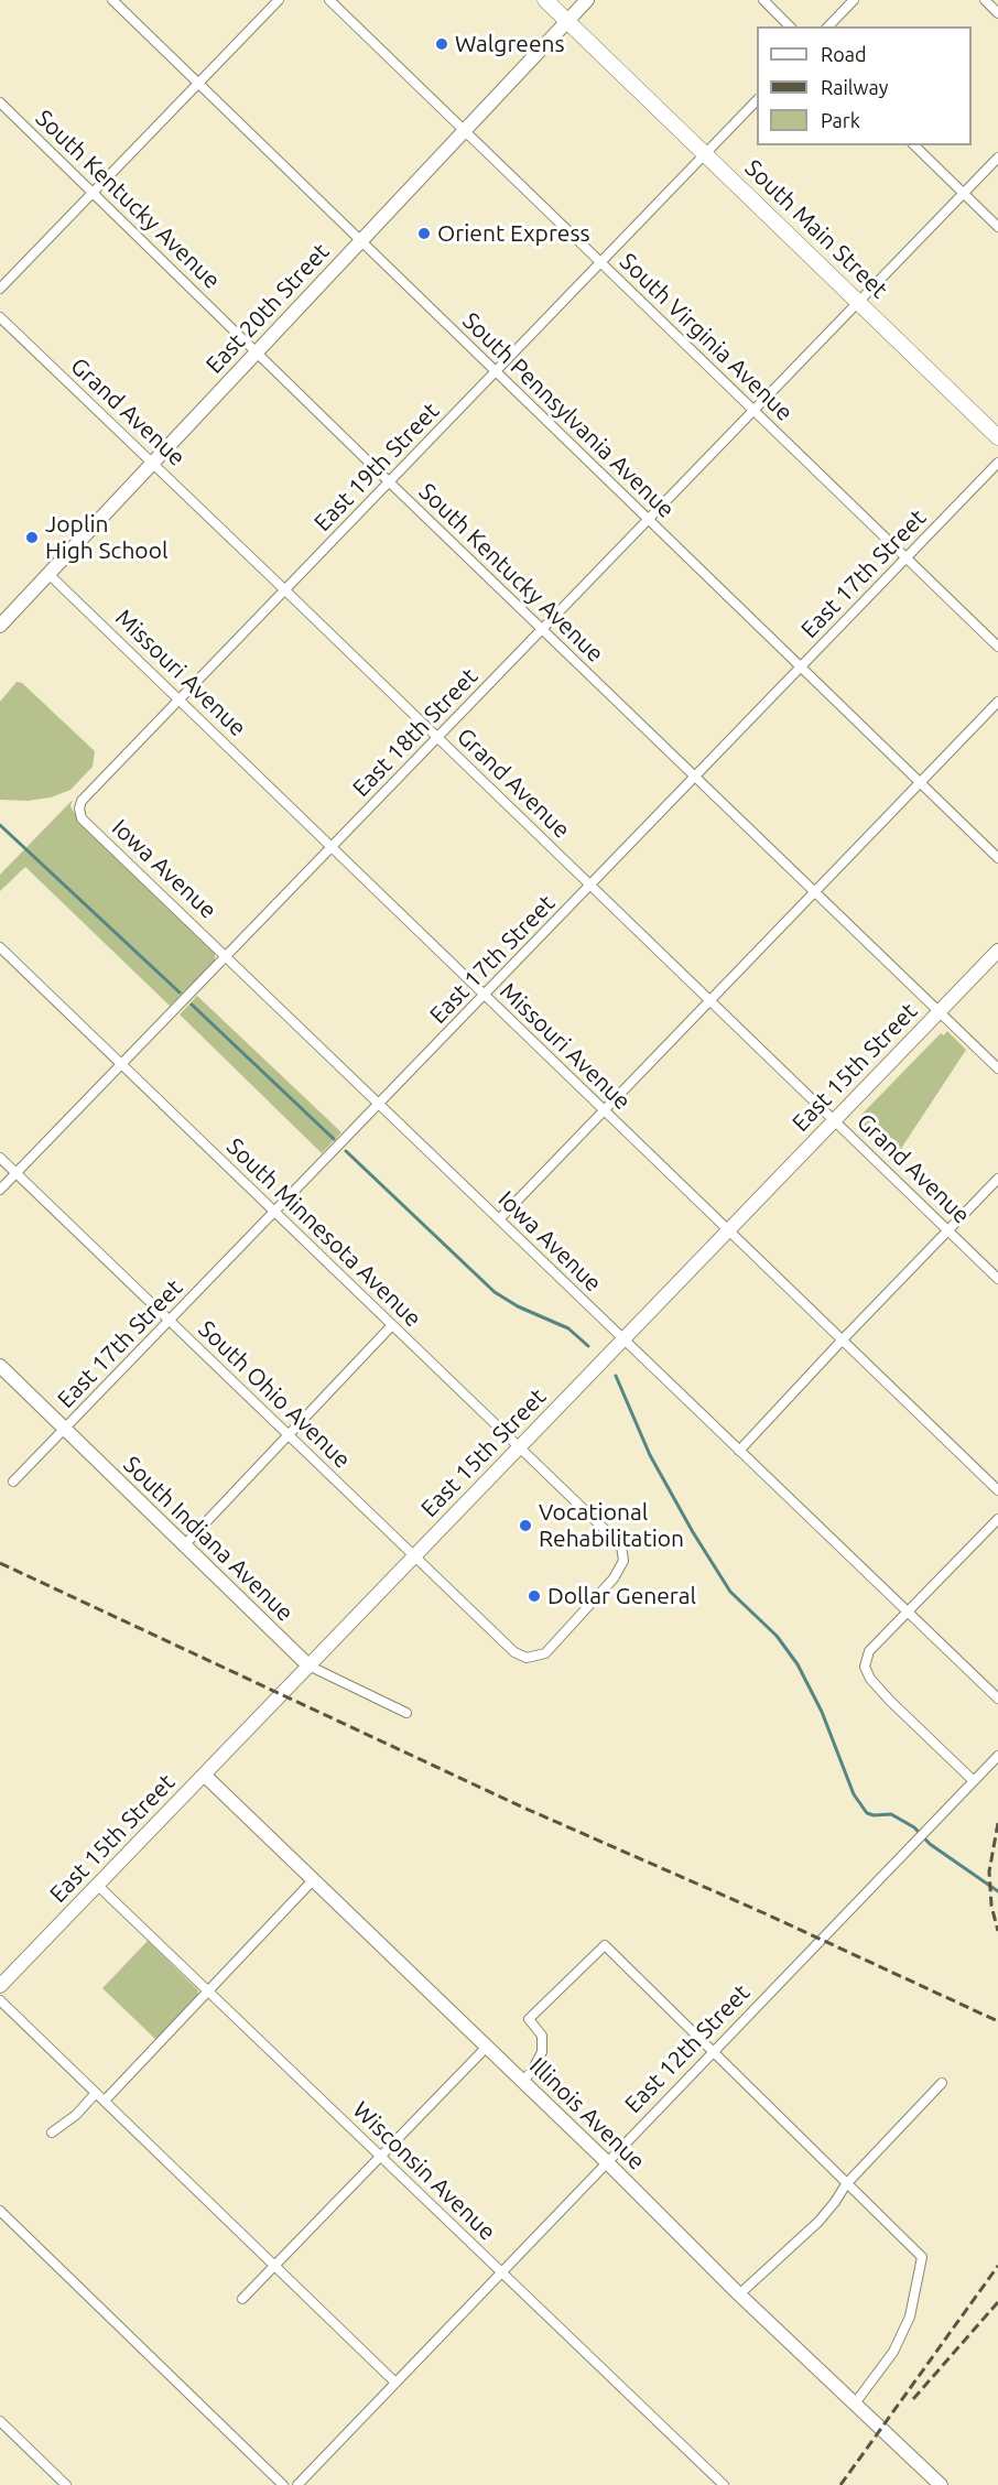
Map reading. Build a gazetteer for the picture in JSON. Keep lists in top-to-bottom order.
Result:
{
  "streets": {
    "main road": [
      "South Main Street",
      "East 20th Street",
      "East 15th Street",
      "South Indiana Avenue",
      "Illinois Avenue"
    ],
    "street": [
      "South Kentucky Avenue",
      "South Virginia Avenue",
      "Grand Avenue",
      "South Pennsylvania Avenue",
      "East 19th Street",
      "East 17th Street",
      "Missouri Avenue",
      "East 18th Street",
      "Iowa Avenue",
      "South Minnesota Avenue",
      "South Ohio Avenue",
      "East 12th Street",
      "Wisconsin Avenue"
    ]
  },
  "crossings": [
    ["South Kentucky Avenue", "East 20th Street"],
    ["South Kentucky Avenue", "East 19th Street"],
    ["South Kentucky Avenue", "East 17th Street"],
    ["South Kentucky Avenue", "East 18th Street"],
    ["South Kentucky Avenue", "East 15th Street"],
    ["South Main Street", "East 20th Street"],
    ["South Main Street", "East 19th Street"],
    ["South Main Street", "East 18th Street"],
    ["East 20th Street", "South Virginia Avenue"],
    ["East 20th Street", "Grand Avenue"],
    ["East 20th Street", "South Pennsylvania Avenue"],
    ["East 20th Street", "Missouri Avenue"],
    ["South Virginia Avenue", "East 19th Street"],
    ["South Virginia Avenue", "East 17th Street"],
    ["South Virginia Avenue", "East 18th Street"],
    ["Grand Avenue", "East 19th Street"],
    ["Grand Avenue", "East 17th Street"],
    ["Grand Avenue", "East 18th Street"],
    ["Grand Avenue", "East 15th Street"],
    ["South Pennsylvania Avenue", "East 19th Street"],
    ["South Pennsylvania Avenue", "East 17th Street"],
    ["South Pennsylvania Avenue", "East 18th Street"],
    ["East 19th Street", "Missouri Avenue"],
    ["East 19th Street", "Iowa Avenue"],
    ["East 17th Street", "Missouri Avenue"],
    ["East 17th Street", "Iowa Avenue"],
    ["East 17th Street", "South Minnesota Avenue"],
    ["East 17th Street", "South Ohio Avenue"],
    ["East 17th Street", "South Indiana Avenue"],
    ["Missouri Avenue", "East 18th Street"],
    ["Missouri Avenue", "East 15th Street"],
    ["East 18th Street", "Iowa Avenue"],
    ["East 18th Street", "South Minnesota Avenue"],
    ["East 18th Street", "South Ohio Avenue"],
    ["Iowa Avenue", "East 15th Street"],
    ["East 15th Street", "South Minnesota Avenue"],
    ["East 15th Street", "South Ohio Avenue"],
    ["East 15th Street", "South Indiana Avenue"],
    ["East 15th Street", "Illinois Avenue"],
    ["East 15th Street", "Wisconsin Avenue"],
    ["South Minnesota Avenue", "South Ohio Avenue"],
    ["East 12th Street", "Illinois Avenue"],
    ["East 12th Street", "Wisconsin Avenue"]
  ],
  "places": [
    "Walgreens",
    "Orient Express",
    "Joplin High School",
    "Vocational Rehabilitation",
    "Dollar General"
  ],
  "legend": ["Road", "Railway", "Park"]
}
